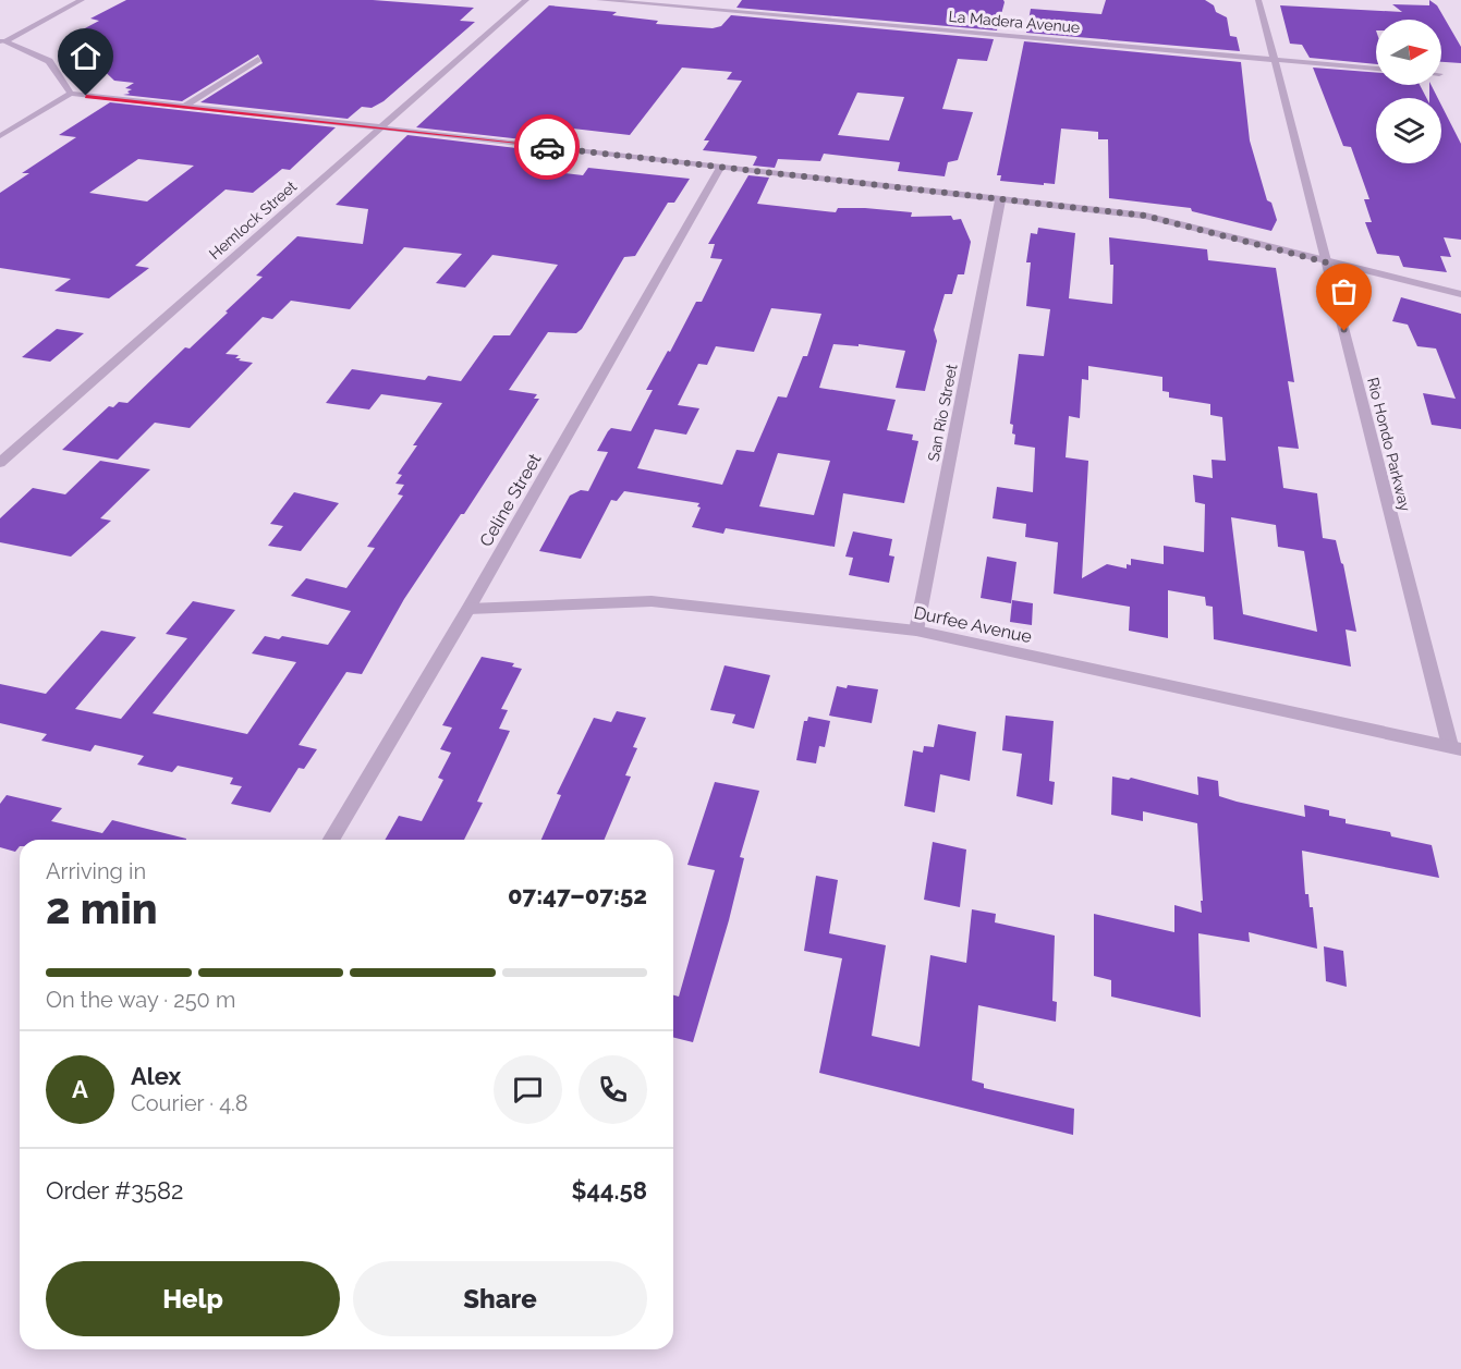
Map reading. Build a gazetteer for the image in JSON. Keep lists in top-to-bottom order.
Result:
{
  "streets": {
    "street": [
      "La Madera Avenue",
      "Hemlock Street",
      "San Rio Street",
      "Rio Hondo Parkway",
      "Celine Street",
      "Durfee Avenue"
    ]
  },
  "crossings": [
    ["La Madera Avenue", "Rio Hondo Parkway"],
    ["San Rio Street", "Durfee Avenue"],
    ["Rio Hondo Parkway", "Durfee Avenue"],
    ["Celine Street", "Durfee Avenue"]
  ],
  "north": "right",
  "page": {
    "heading": ["2 min", "Arriving in", "07:47–07:52"],
    "panel": [
      "Alex",
      "Courier · 4.8",
      "Order #3582",
      "$44.58"
    ],
    "bar": "On the way · 250 m",
    "round": "A",
    "buttons": ["Help", "Share"]
  }
}
